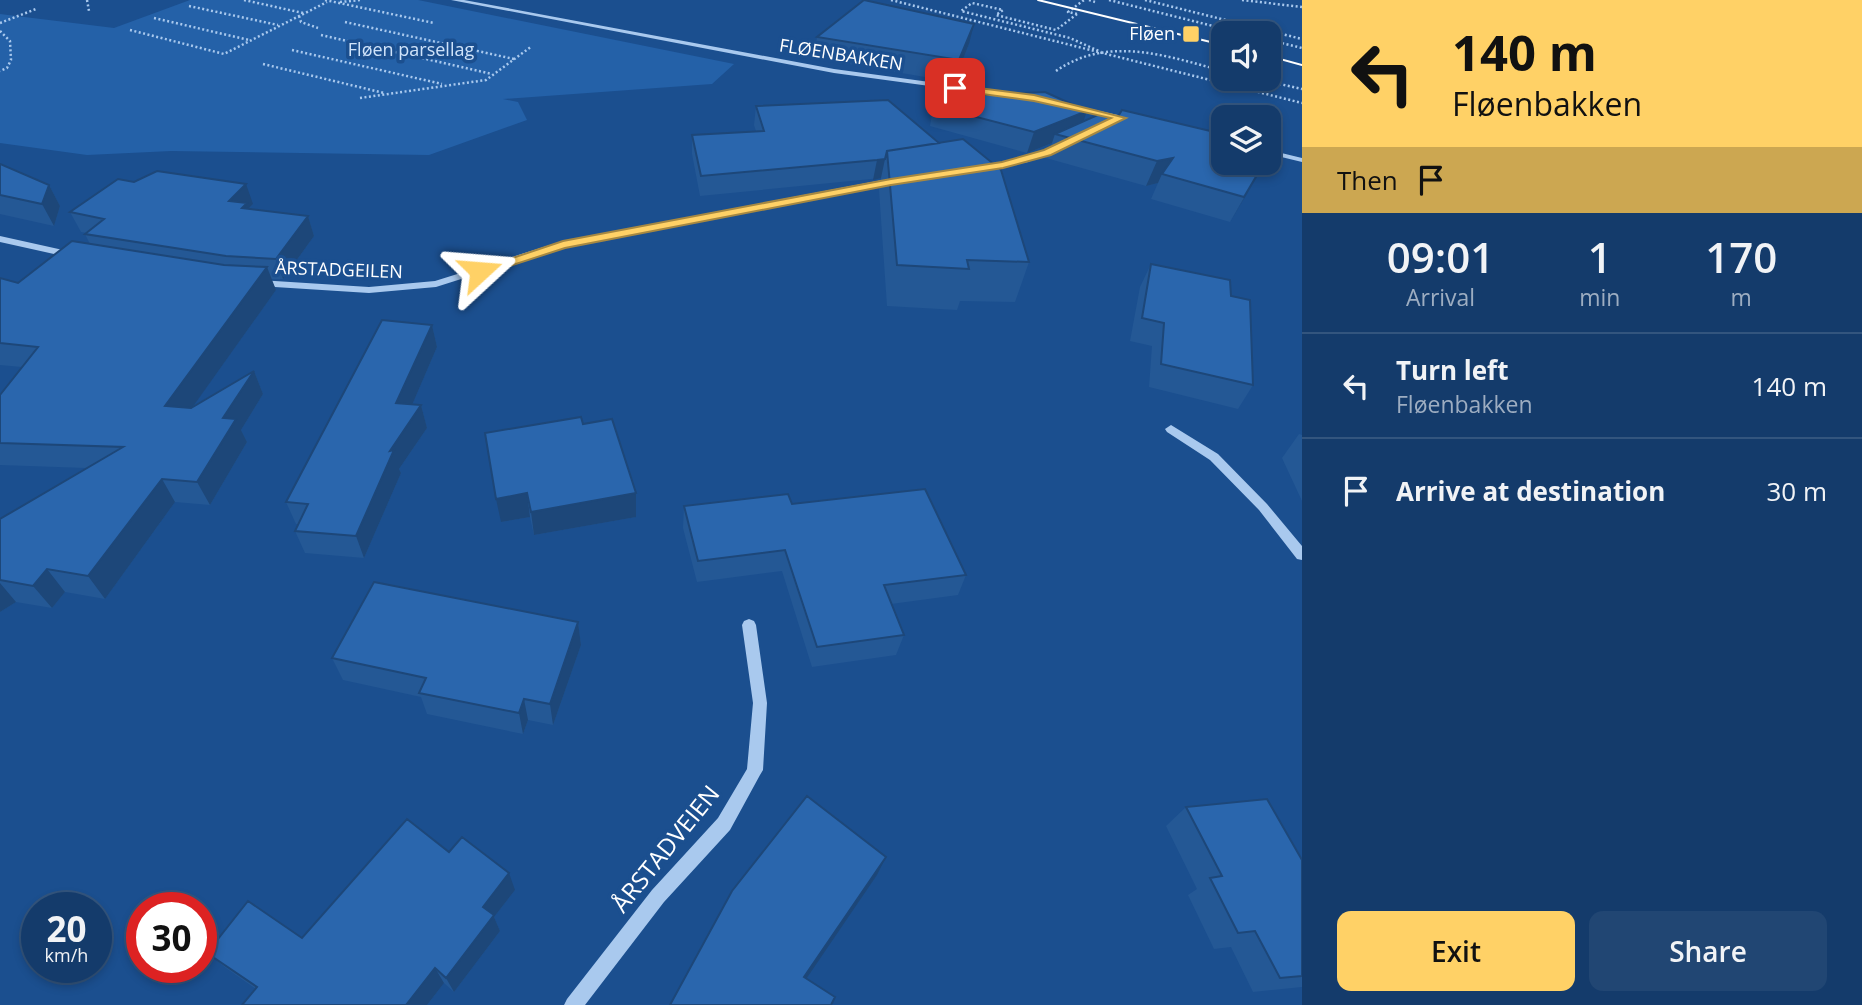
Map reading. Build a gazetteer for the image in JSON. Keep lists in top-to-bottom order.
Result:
{
  "streets": {
    "street": ["FLØENBAKKEN", "ÅRSTADGEILEN", "ÅRSTADVEIEN"]
  },
  "parks": ["Fløen parsellag"],
  "places": {
    "transit": ["Fløen"]
  },
  "page": {
    "turn": ["140 m", "Fløenbakken"],
    "then": "Then",
    "eta": [
      "09:01",
      "Arrival",
      "1",
      "min",
      "170",
      "m"
    ],
    "list": [
      {
        "name": "Turn left",
        "note": "Fløenbakken",
        "value": "140 m"
      },
      {
        "name": "Arrive at destination",
        "value": "30 m"
      }
    ],
    "speed": "20 km/h",
    "limit": "30",
    "buttons": ["Exit", "Share"]
  }
}
